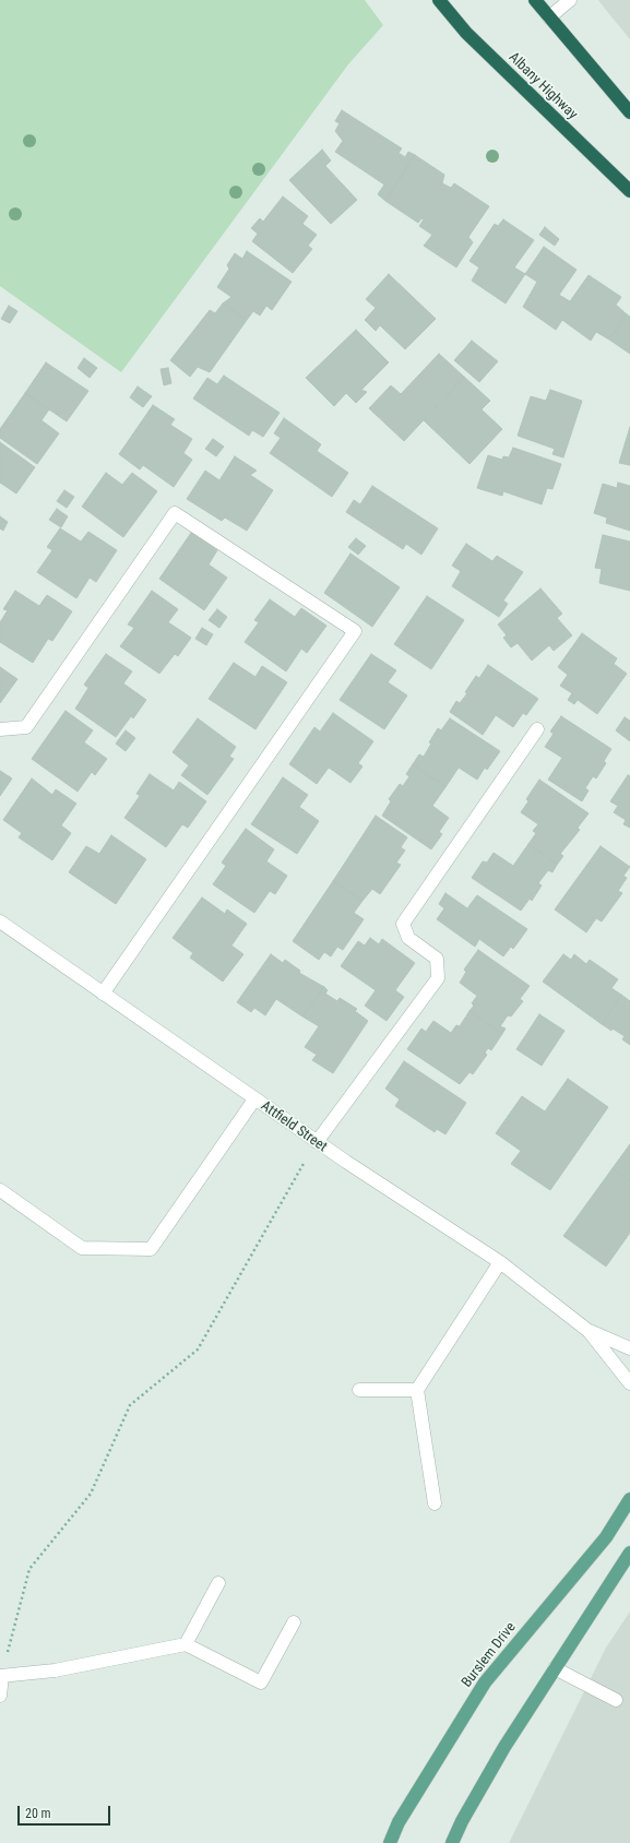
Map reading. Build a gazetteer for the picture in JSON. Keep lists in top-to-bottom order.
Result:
{
  "streets": {
    "highway": ["Albany Highway"],
    "main road": ["Burslem Drive"],
    "street": ["Attfield Street"]
  },
  "scale_bar": "20 m"
}
